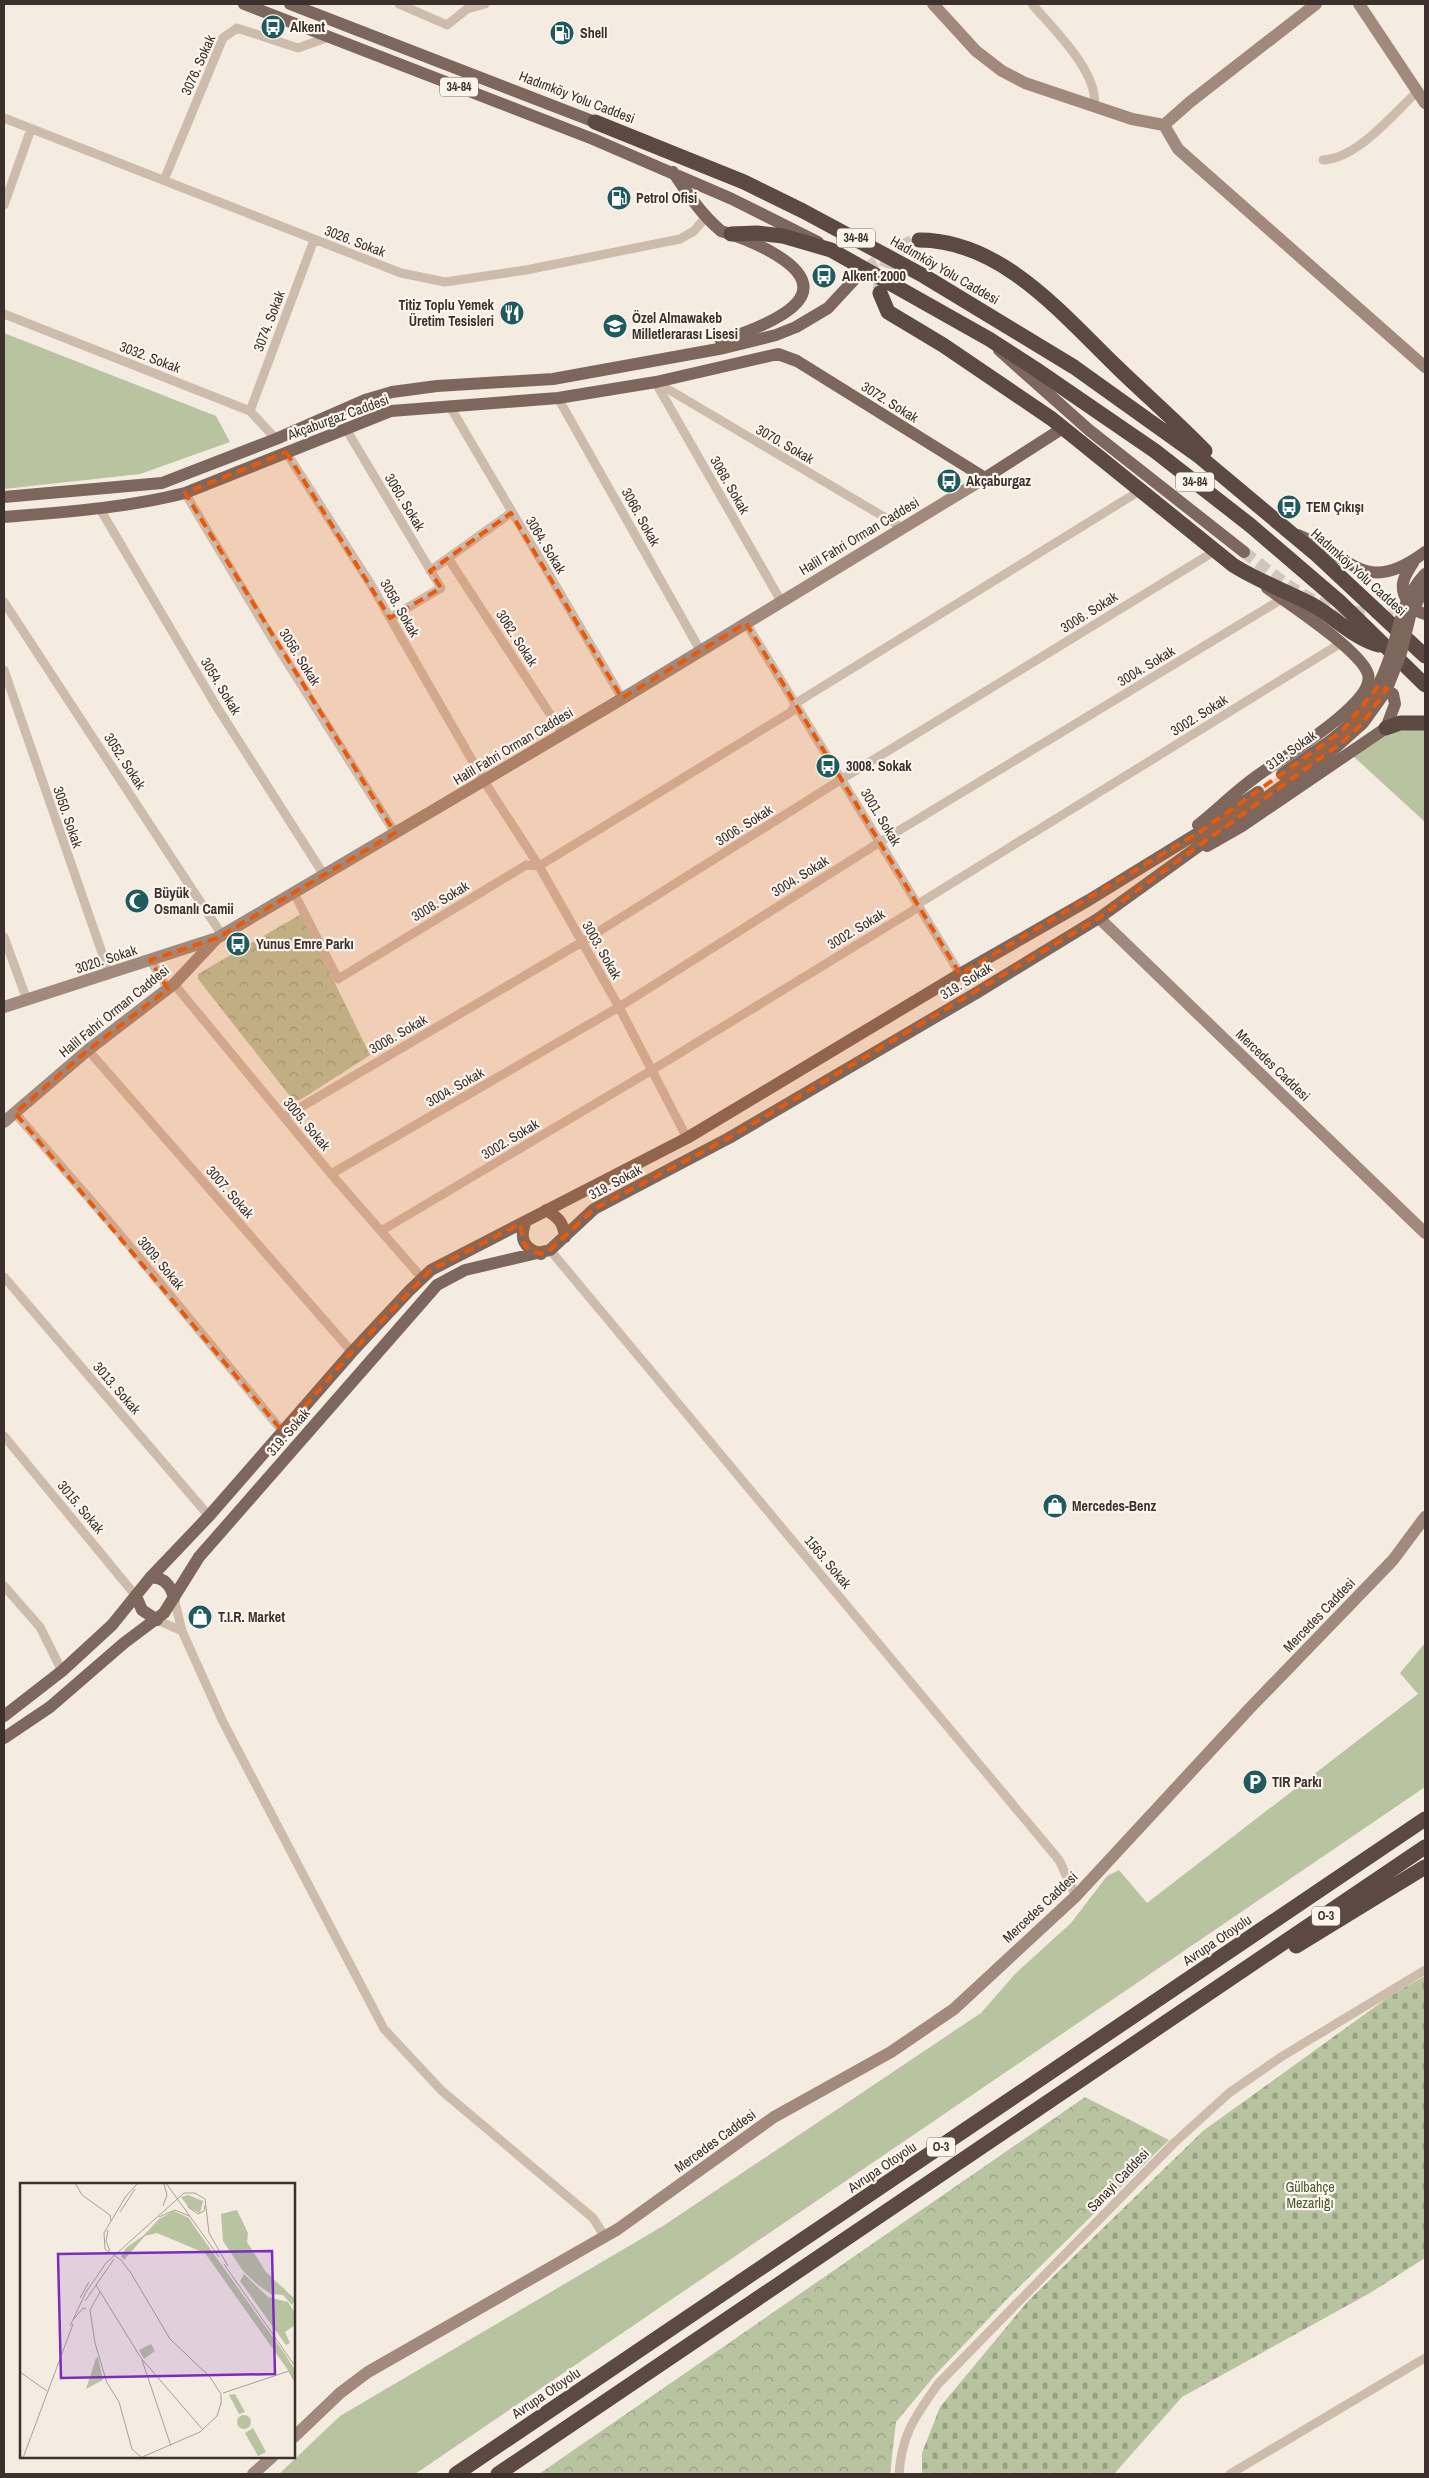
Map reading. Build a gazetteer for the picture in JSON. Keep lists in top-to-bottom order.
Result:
{
  "streets": {
    "highway": [
      "34-84",
      "Hadımköy Yolu Caddesi",
      "O-3",
      "Avrupa Otoyolu"
    ],
    "main road": [
      "3072. Sokak",
      "Akçaburgaz Caddesi",
      "Halil Fahri Orman Caddesi",
      "319. Sokak"
    ],
    "street": [
      "3076. Sokak",
      "3026. Sokak",
      "3074. Sokak",
      "3032. Sokak",
      "3070. Sokak",
      "3068. Sokak",
      "3060. Sokak",
      "3066. Sokak",
      "3064. Sokak",
      "3058. Sokak",
      "3006. Sokak",
      "3062. Sokak",
      "3056. Sokak",
      "3004. Sokak",
      "3054. Sokak",
      "3002. Sokak",
      "3052. Sokak",
      "3050. Sokak",
      "3001. Sokak",
      "3008. Sokak",
      "3003. Sokak",
      "3020. Sokak",
      "Mercedes Caddesi",
      "3005. Sokak",
      "3007. Sokak",
      "3009. Sokak",
      "3013. Sokak",
      "3015. Sokak",
      "1563. Sokak",
      "Sanayi Caddesi"
    ]
  },
  "crossings": [
    ["3076. Sokak", "34-84"],
    ["3076. Sokak", "3026. Sokak"],
    ["3026. Sokak", "3074. Sokak"],
    ["3074. Sokak", "3032. Sokak"],
    ["3032. Sokak", "Akçaburgaz Caddesi"],
    ["3072. Sokak", "Akçaburgaz Caddesi"],
    ["3072. Sokak", "Halil Fahri Orman Caddesi"],
    ["Akçaburgaz Caddesi", "3070. Sokak"],
    ["Akçaburgaz Caddesi", "3068. Sokak"],
    ["Akçaburgaz Caddesi", "3060. Sokak"],
    ["Akçaburgaz Caddesi", "3066. Sokak"],
    ["Akçaburgaz Caddesi", "3064. Sokak"],
    ["Akçaburgaz Caddesi", "3058. Sokak"],
    ["Akçaburgaz Caddesi", "3056. Sokak"],
    ["Akçaburgaz Caddesi", "3054. Sokak"],
    ["3070. Sokak", "3068. Sokak"],
    ["3070. Sokak", "Halil Fahri Orman Caddesi"],
    ["3068. Sokak", "Halil Fahri Orman Caddesi"],
    ["3060. Sokak", "3058. Sokak"],
    ["3066. Sokak", "Halil Fahri Orman Caddesi"],
    ["Halil Fahri Orman Caddesi", "3064. Sokak"],
    ["Halil Fahri Orman Caddesi", "3058. Sokak"],
    ["Halil Fahri Orman Caddesi", "3062. Sokak"],
    ["Halil Fahri Orman Caddesi", "3056. Sokak"],
    ["Halil Fahri Orman Caddesi", "3054. Sokak"],
    ["Halil Fahri Orman Caddesi", "3052. Sokak"],
    ["Halil Fahri Orman Caddesi", "3001. Sokak"],
    ["Halil Fahri Orman Caddesi", "3008. Sokak"],
    ["Halil Fahri Orman Caddesi", "3003. Sokak"],
    ["Halil Fahri Orman Caddesi", "3020. Sokak"],
    ["Halil Fahri Orman Caddesi", "3005. Sokak"],
    ["Halil Fahri Orman Caddesi", "3007. Sokak"],
    ["Halil Fahri Orman Caddesi", "3009. Sokak"],
    ["3058. Sokak", "3003. Sokak"],
    ["3006. Sokak", "3001. Sokak"],
    ["3006. Sokak", "3003. Sokak"],
    ["3006. Sokak", "3005. Sokak"],
    ["3004. Sokak", "3001. Sokak"],
    ["3004. Sokak", "3003. Sokak"],
    ["3004. Sokak", "3005. Sokak"],
    ["3002. Sokak", "3001. Sokak"],
    ["3002. Sokak", "3003. Sokak"],
    ["3002. Sokak", "3005. Sokak"],
    ["319. Sokak", "3001. Sokak"],
    ["319. Sokak", "3003. Sokak"],
    ["319. Sokak", "Mercedes Caddesi"],
    ["319. Sokak", "3005. Sokak"],
    ["319. Sokak", "3007. Sokak"],
    ["319. Sokak", "3009. Sokak"],
    ["319. Sokak", "3013. Sokak"],
    ["319. Sokak", "3015. Sokak"],
    ["319. Sokak", "1563. Sokak"],
    ["3052. Sokak", "3020. Sokak"],
    ["3050. Sokak", "3020. Sokak"],
    ["3001. Sokak", "3008. Sokak"],
    ["3008. Sokak", "3003. Sokak"],
    ["3020. Sokak", "3005. Sokak"],
    ["Mercedes Caddesi", "1563. Sokak"]
  ],
  "parks": ["Gülbahçe Mezarlığı"],
  "places": {
    "bus stop": [
      "Alkent",
      "Alkent 2000",
      "Akçaburgaz",
      "TEM Çıkışı",
      "3008. Sokak",
      "Yunus Emre Parkı"
    ],
    "fuel station": ["Shell", "Petrol Ofisi"],
    "restaurant": ["Titiz Toplu Yemek Üretim Tesisleri"],
    "school or university": ["Özel Almawakeb Milletlerarası Lisesi"],
    "mosque": ["Büyük Osmanlı Camii"],
    "shop": ["Mercedes-Benz", "T.I.R. Market"],
    "parking": ["TIR Parkı"]
  }
}
